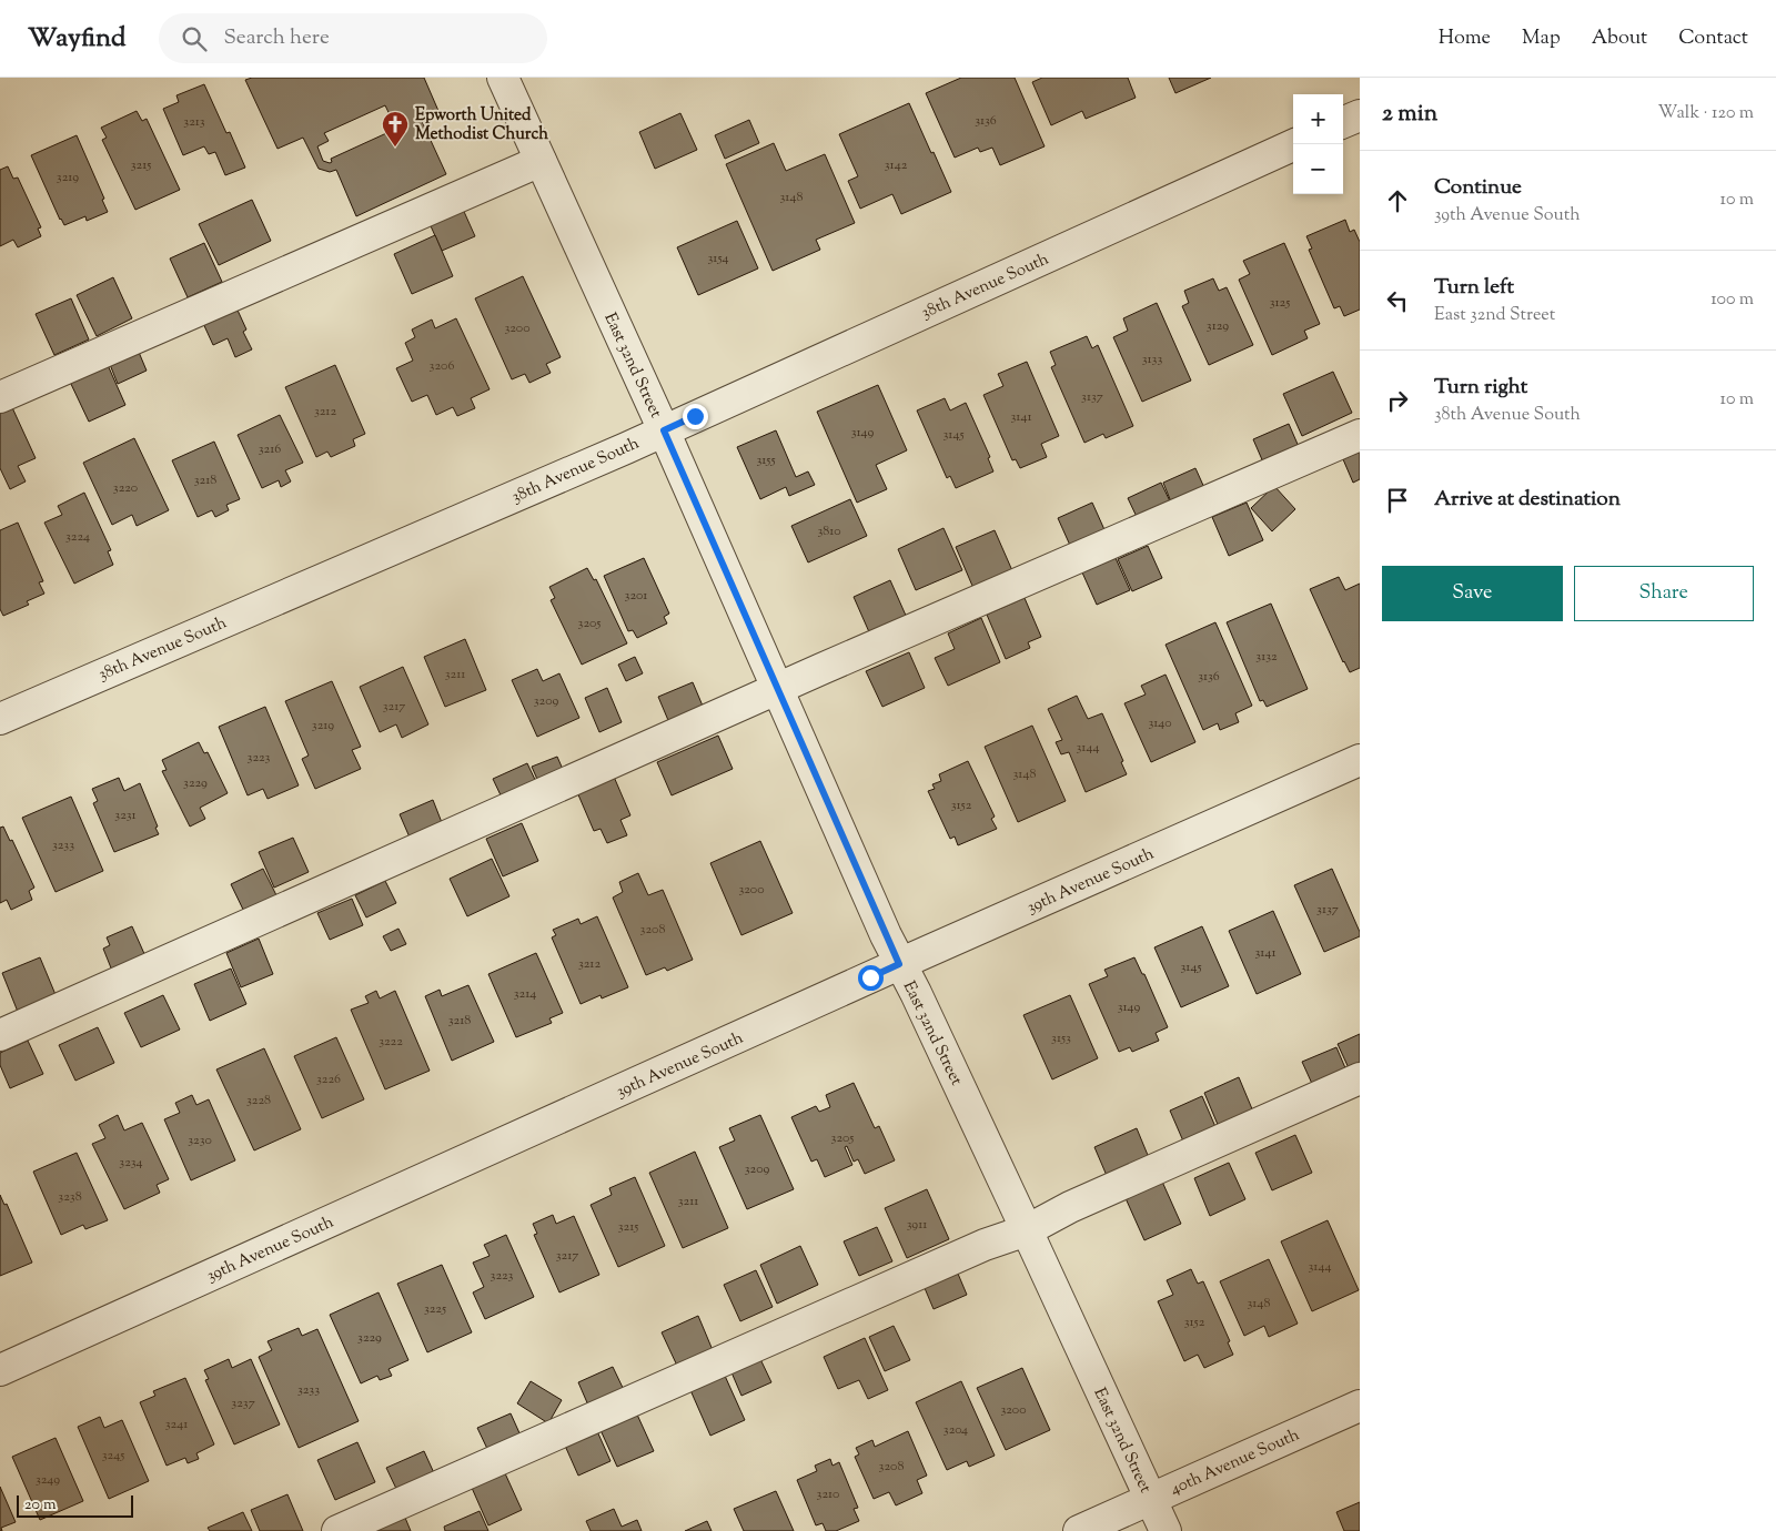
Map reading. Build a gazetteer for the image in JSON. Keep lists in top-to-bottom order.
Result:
{
  "streets": {
    "street": [
      "38th Avenue South",
      "East 32nd Street",
      "39th Avenue South",
      "40th Avenue South"
    ]
  },
  "crossings": [
    ["38th Avenue South", "East 32nd Street"],
    ["East 32nd Street", "39th Avenue South"],
    ["East 32nd Street", "40th Avenue South"]
  ],
  "places": {
    "church": ["Epworth United Methodist Church"]
  },
  "house_numbers": [
    "3136",
    "3213",
    "3215",
    "3142",
    "3219",
    "3148",
    "3154",
    "3125",
    "3129",
    "3200",
    "3133",
    "3206",
    "3137",
    "3212",
    "3141",
    "3149",
    "3145",
    "3216",
    "3155",
    "3218",
    "3220",
    "3810",
    "3224",
    "3201",
    "3205",
    "3132",
    "3211",
    "3136",
    "3209",
    "3217",
    "3140",
    "3219",
    "3144",
    "3223",
    "3148",
    "3229",
    "3152",
    "3231",
    "3233",
    "3200",
    "3137",
    "3208",
    "3141",
    "3212",
    "3145",
    "3214",
    "3149",
    "3218",
    "3153",
    "3222",
    "3226",
    "3228",
    "3205",
    "3230",
    "3234",
    "3209",
    "3238",
    "3211",
    "3911",
    "3215",
    "3217",
    "3144",
    "3223",
    "3148",
    "3225",
    "3152",
    "3229",
    "3233",
    "3237",
    "3200",
    "3241",
    "3204",
    "3245",
    "3208",
    "3249",
    "3210"
  ],
  "scale_bar": "20 m",
  "page": {
    "header": "Wayfind",
    "search": "Search here",
    "nav": [
      "Home",
      "Map",
      "About",
      "Contact"
    ],
    "heading": ["2 min", "Walk · 120 m"],
    "map_buttons": ["+", "−"],
    "list": [
      ["Continue", "39th Avenue South", "10 m"],
      ["Turn left", "East 32nd Street", "100 m"],
      ["Turn right", "38th Avenue South", "10 m"],
      "Arrive at destination"
    ],
    "buttons": ["Save", "Share"],
    "scale": "20 m"
  }
}
